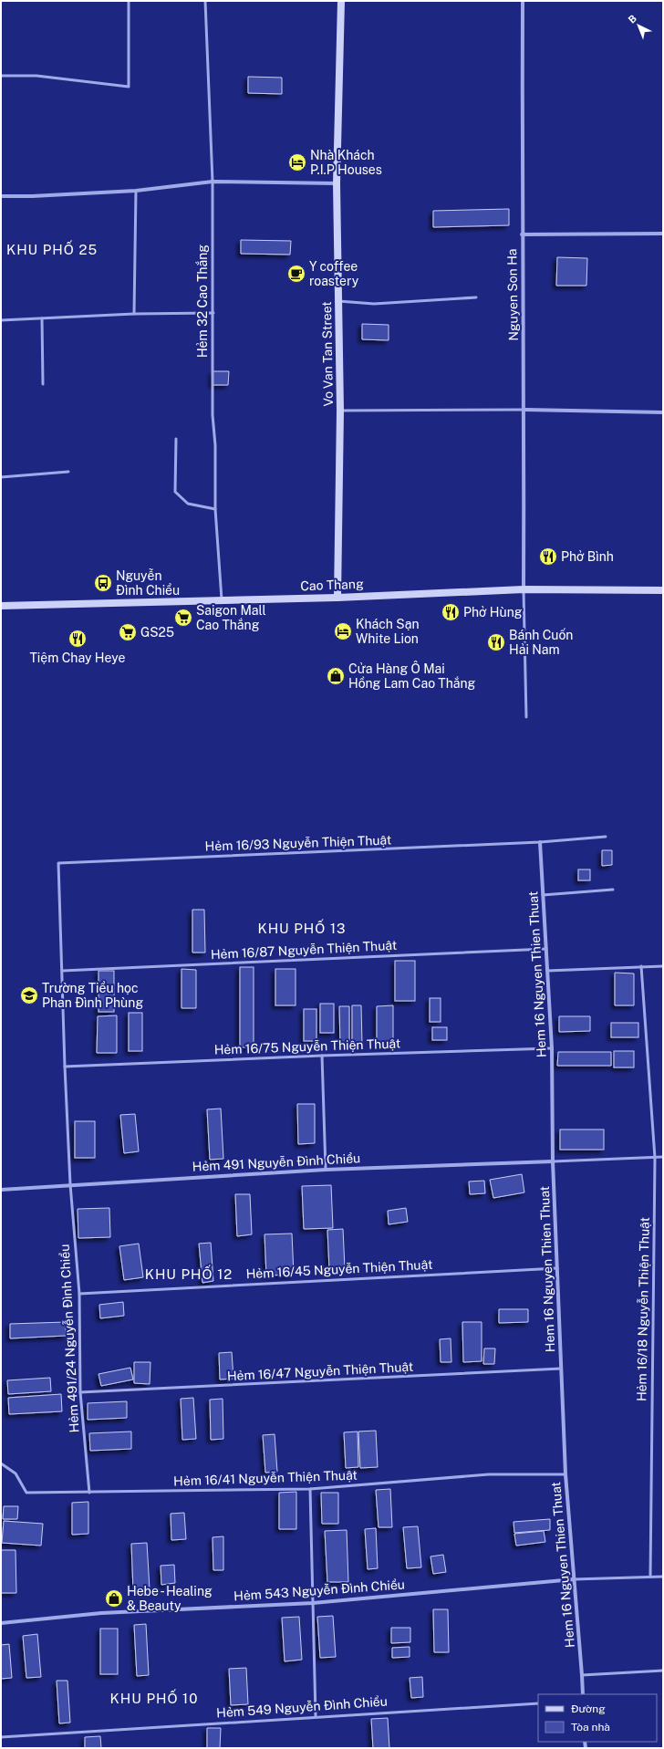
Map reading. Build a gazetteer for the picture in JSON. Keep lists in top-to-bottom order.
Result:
{
  "streets": {
    "main road": ["Vo Van Tan Street", "Cao Thang"],
    "street": [
      "Nguyen Son Ha",
      "Hem 16 Nguyen Thien Thuat",
      "Hẻm 491 Nguyễn Ðình Chiểu",
      "Hẻm 543 Nguyễn Ðình Chiểu"
    ],
    "lane": [
      "Hẻm 32 Cao Thắng",
      "Hẻm 16/93 Nguyễn Thiện Thuật",
      "Hẻm 16/87 Nguyễn Thiện Thuật",
      "Hẻm 16/75 Nguyễn Thiện Thuật",
      "Hẻm 16/45 Nguyễn Thiện Thuật",
      "Hẻm 16/18 Nguyễn Thiện Thuật",
      "Hẻm 491/24 Nguyễn Đình Chiểu",
      "Hẻm 16/47 Nguyễn Thiện Thuật",
      "Hẻm 16/41 Nguyễn Thiện Thuật",
      "Hẻm 549 Nguyễn Ðình Chiểu"
    ]
  },
  "crossings": [
    ["Nguyen Son Ha", "Cao Thang"],
    ["Hẻm 32 Cao Thắng", "Cao Thang"],
    ["Vo Van Tan Street", "Cao Thang"],
    ["Hẻm 16/93 Nguyễn Thiện Thuật", "Hem 16 Nguyen Thien Thuat"],
    ["Hẻm 16/93 Nguyễn Thiện Thuật", "Hẻm 491/24 Nguyễn Đình Chiểu"],
    ["Hẻm 16/87 Nguyễn Thiện Thuật", "Hem 16 Nguyen Thien Thuat"],
    ["Hẻm 16/87 Nguyễn Thiện Thuật", "Hẻm 491/24 Nguyễn Đình Chiểu"],
    ["Hem 16 Nguyen Thien Thuat", "Hẻm 16/75 Nguyễn Thiện Thuật"],
    ["Hem 16 Nguyen Thien Thuat", "Hẻm 491 Nguyễn Ðình Chiểu"],
    ["Hem 16 Nguyen Thien Thuat", "Hẻm 16/45 Nguyễn Thiện Thuật"],
    ["Hem 16 Nguyen Thien Thuat", "Hẻm 16/47 Nguyễn Thiện Thuật"],
    ["Hem 16 Nguyen Thien Thuat", "Hẻm 16/41 Nguyễn Thiện Thuật"],
    ["Hem 16 Nguyen Thien Thuat", "Hẻm 543 Nguyễn Ðình Chiểu"],
    ["Hẻm 16/75 Nguyễn Thiện Thuật", "Hẻm 491/24 Nguyễn Đình Chiểu"],
    ["Hẻm 491 Nguyễn Ðình Chiểu", "Hẻm 491/24 Nguyễn Đình Chiểu"],
    ["Hẻm 16/45 Nguyễn Thiện Thuật", "Hẻm 491/24 Nguyễn Đình Chiểu"],
    ["Hẻm 491/24 Nguyễn Đình Chiểu", "Hẻm 16/47 Nguyễn Thiện Thuật"],
    ["Hẻm 491/24 Nguyễn Đình Chiểu", "Hẻm 16/41 Nguyễn Thiện Thuật"]
  ],
  "districts": [
    "KHU PHỐ 25",
    "KHU PHỐ 13",
    "KHU PHỐ 12",
    "KHU PHỐ 10"
  ],
  "places": {
    "hotel": ["Nhà Khách P.I.P Houses", "Khách Sạn White Lion"],
    "cafe": ["Y coffee roastery"],
    "restaurant": [
      "Phở Bình",
      "Phở Hùng",
      "Tiệm Chay Heye",
      "Bánh Cuốn Hải Nam"
    ],
    "bus stop": ["Nguyễn Đình Chiểu"],
    "supermarket": ["Saigon Mall Cao Thắng", "GS25"],
    "shop": ["Cửa Hàng Ô Mai Hồng Lam Cao Thắng", "Hebe - Healing & Beauty"],
    "school or university": ["Trường Tiểu học Phan Đình Phùng"]
  },
  "legend": ["Đường", "Tòa nhà"],
  "north": "top left"
}
